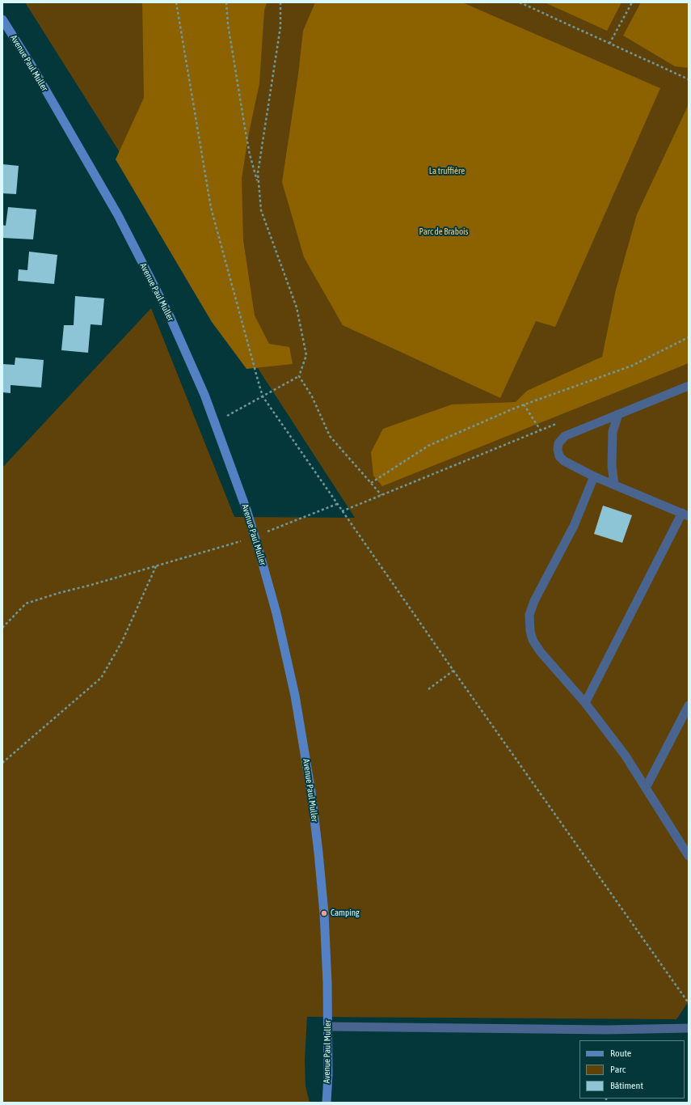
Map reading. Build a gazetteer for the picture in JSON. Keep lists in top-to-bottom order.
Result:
{
  "streets": {
    "main road": ["Avenue Paul Muller"]
  },
  "parks": ["La truffière", "Parc de Brabois"],
  "places": ["Camping"],
  "legend": ["Route", "Parc", "Bâtiment"]
}
